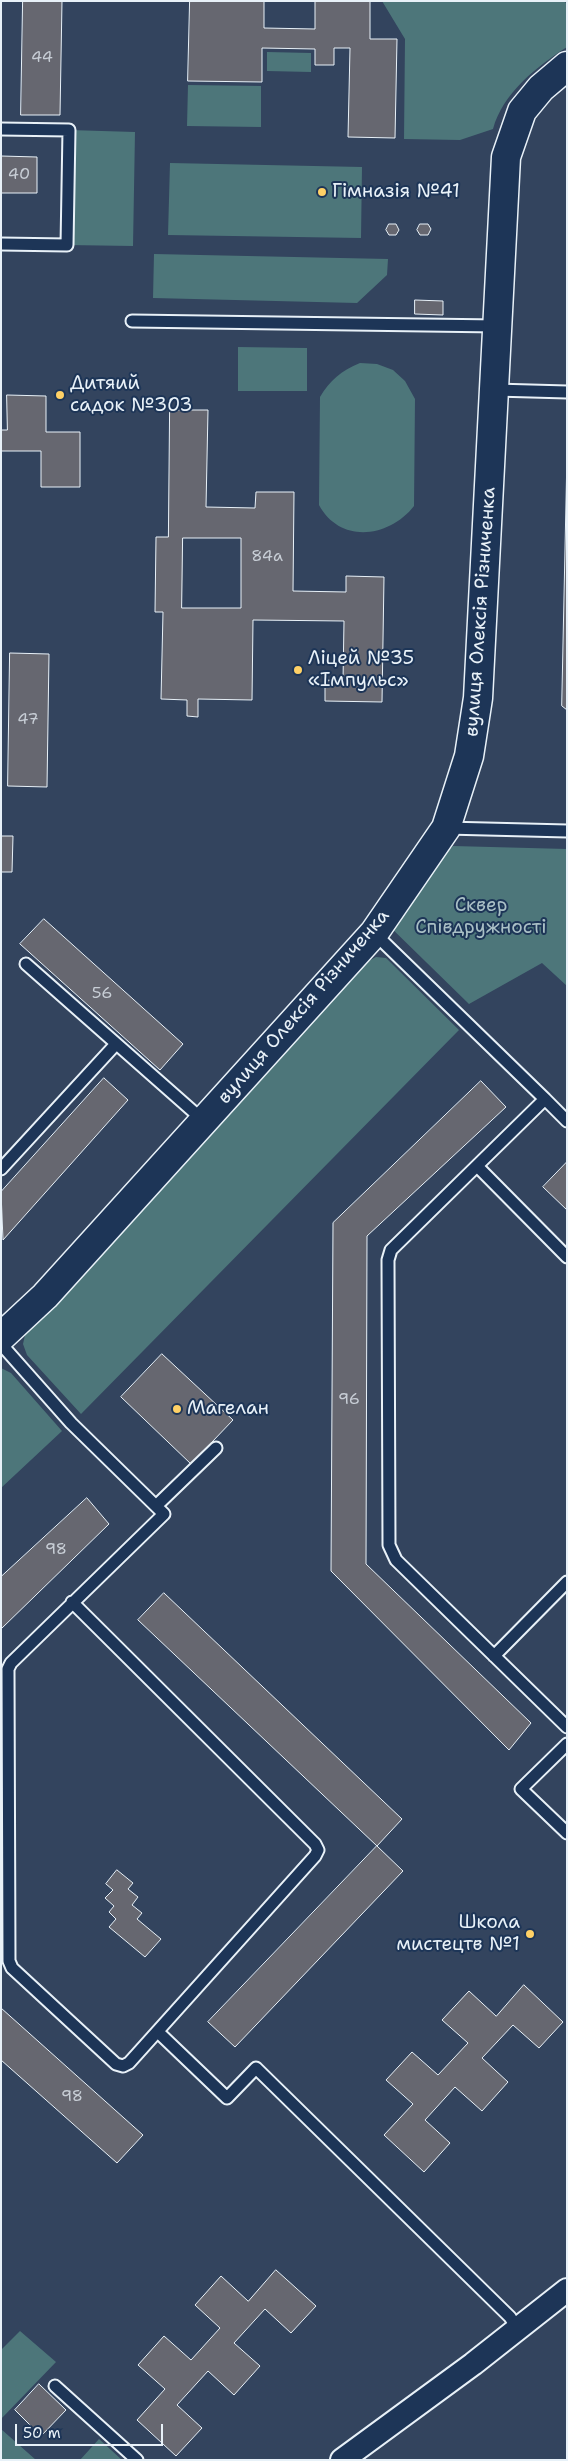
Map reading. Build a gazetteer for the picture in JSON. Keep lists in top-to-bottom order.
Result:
{
  "streets": {
    "street": ["вулиця Олексія Різниченка"]
  },
  "parks": ["Сквер Співдружності"],
  "places": [
    "Гімназія №41",
    "Дитяий садок №303",
    "Ліцей №35 «Імпульс»",
    "Магелан",
    "Школа мистецтв №1"
  ],
  "house_numbers": [
    "44",
    "40",
    "84а",
    "47",
    "56",
    "96",
    "98",
    "98"
  ],
  "scale_bar": "50 m"
}
